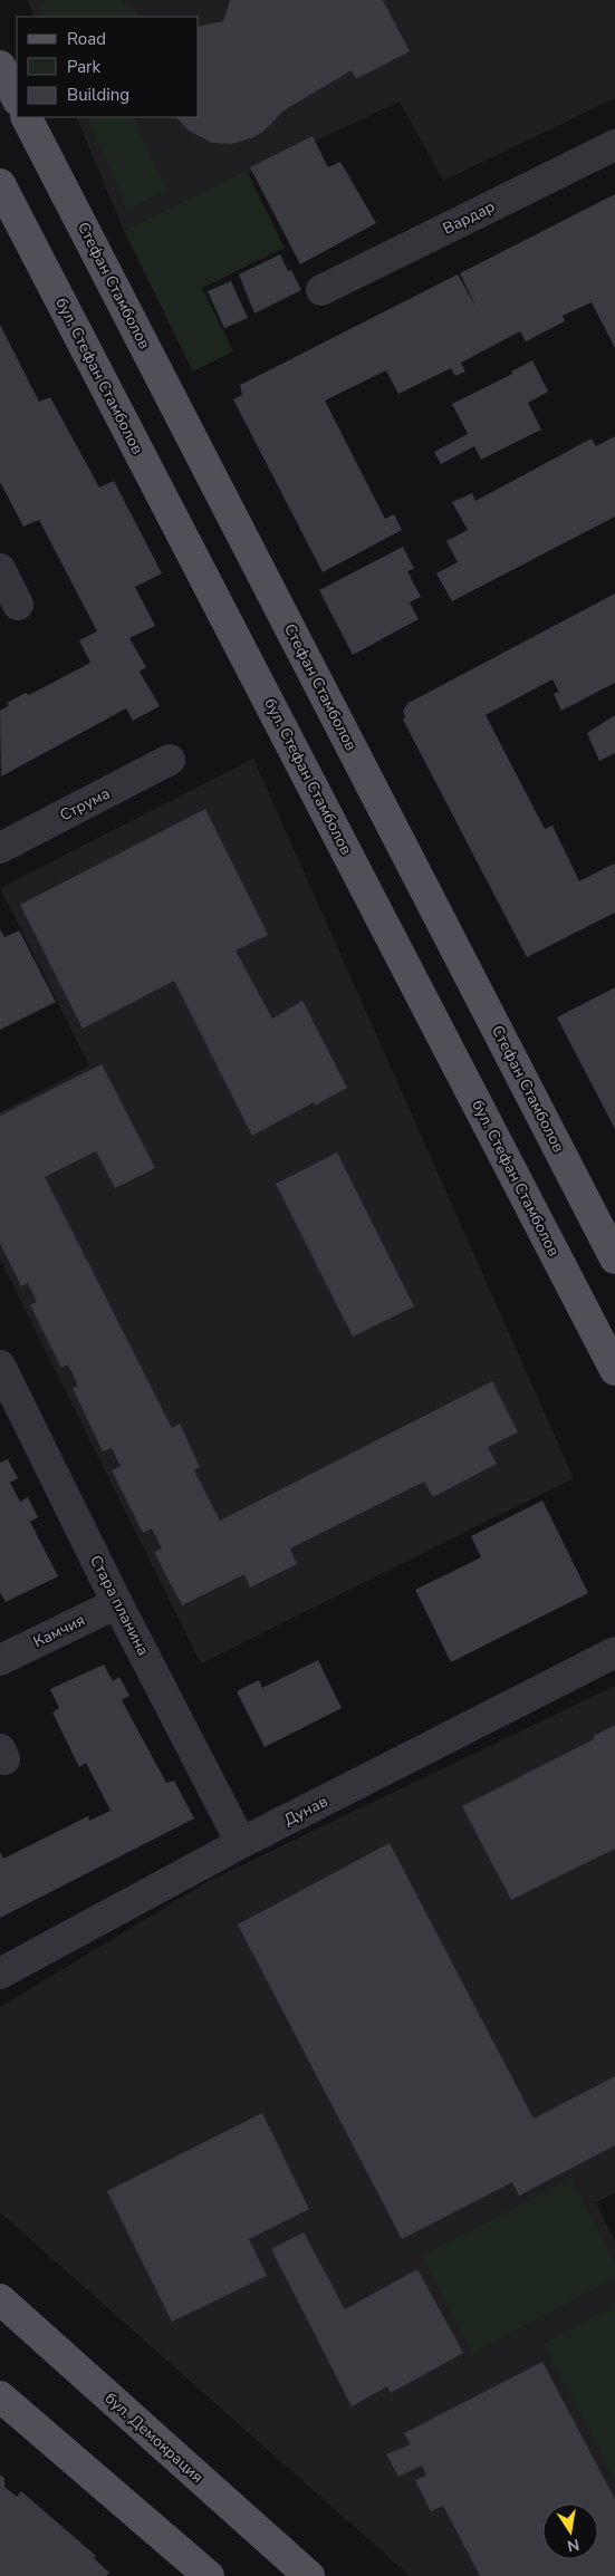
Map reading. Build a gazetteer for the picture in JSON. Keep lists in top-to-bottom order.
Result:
{
  "streets": {
    "main road": ["Стефан Стамболов", "бул. Стефан Стамболов", "бул. Демокрация"],
    "street": [
      "Вардар",
      "Струма",
      "Стара планина",
      "Камчия",
      "Дунав"
    ]
  },
  "crossings": [
    ["Стара планина", "Камчия"],
    ["Стара планина", "Дунав"]
  ],
  "legend": ["Road", "Park", "Building"],
  "north": "bottom"
}
